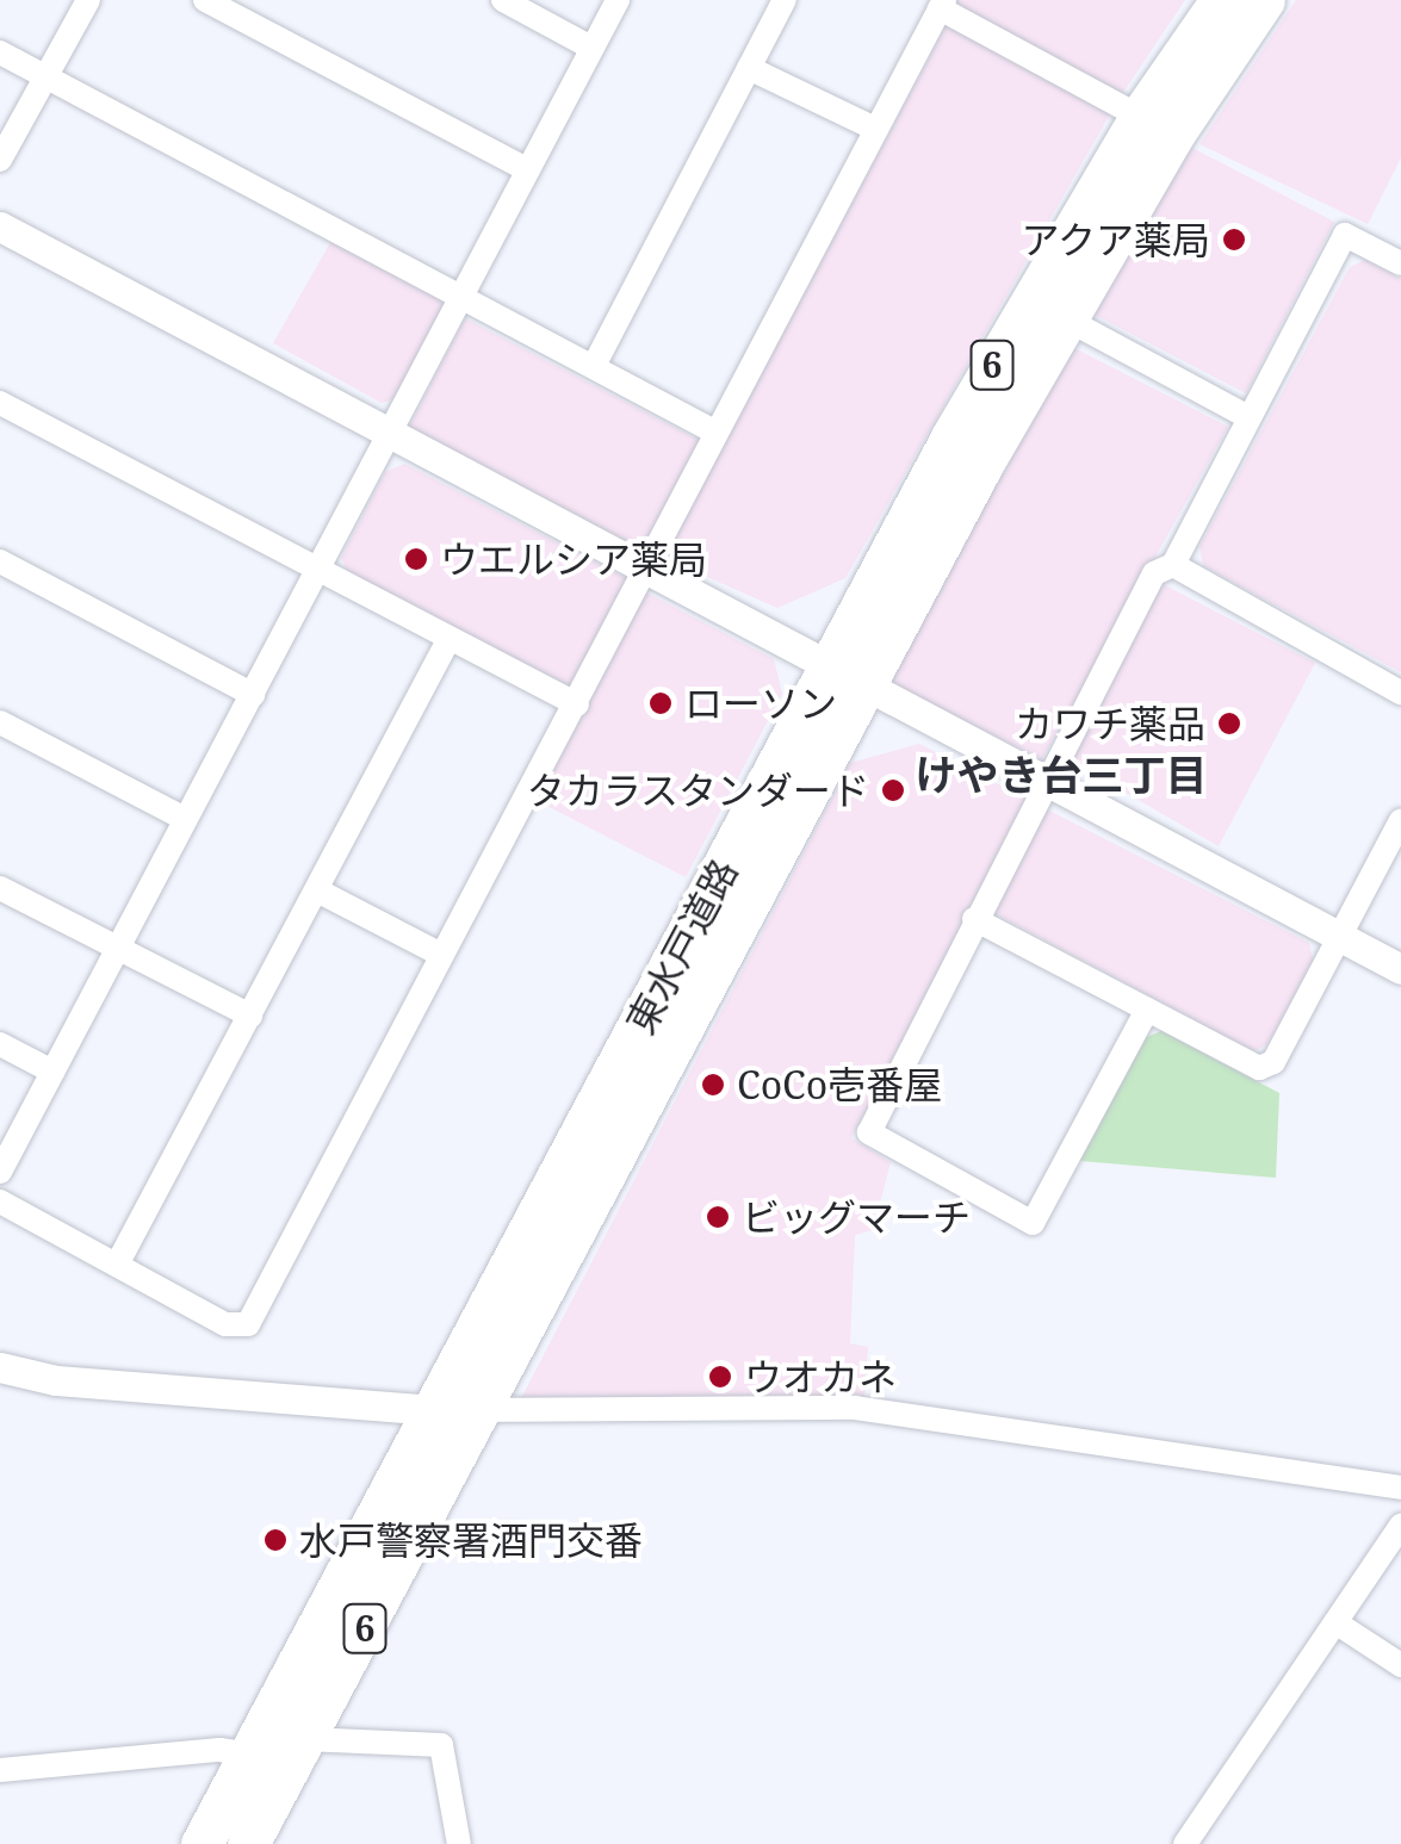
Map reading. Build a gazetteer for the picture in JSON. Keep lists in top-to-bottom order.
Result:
{
  "streets": {
    "highway": ["6", "東水戸道路"]
  },
  "districts": ["けやき台三丁目"],
  "places": [
    "アクア薬局",
    "ウエルシア薬局",
    "ローソン",
    "カワチ薬品",
    "タカラスタンダード",
    "CoCo壱番屋",
    "ビッグマーチ",
    "ウオカネ",
    "水戸警察署酒門交番"
  ]
}
